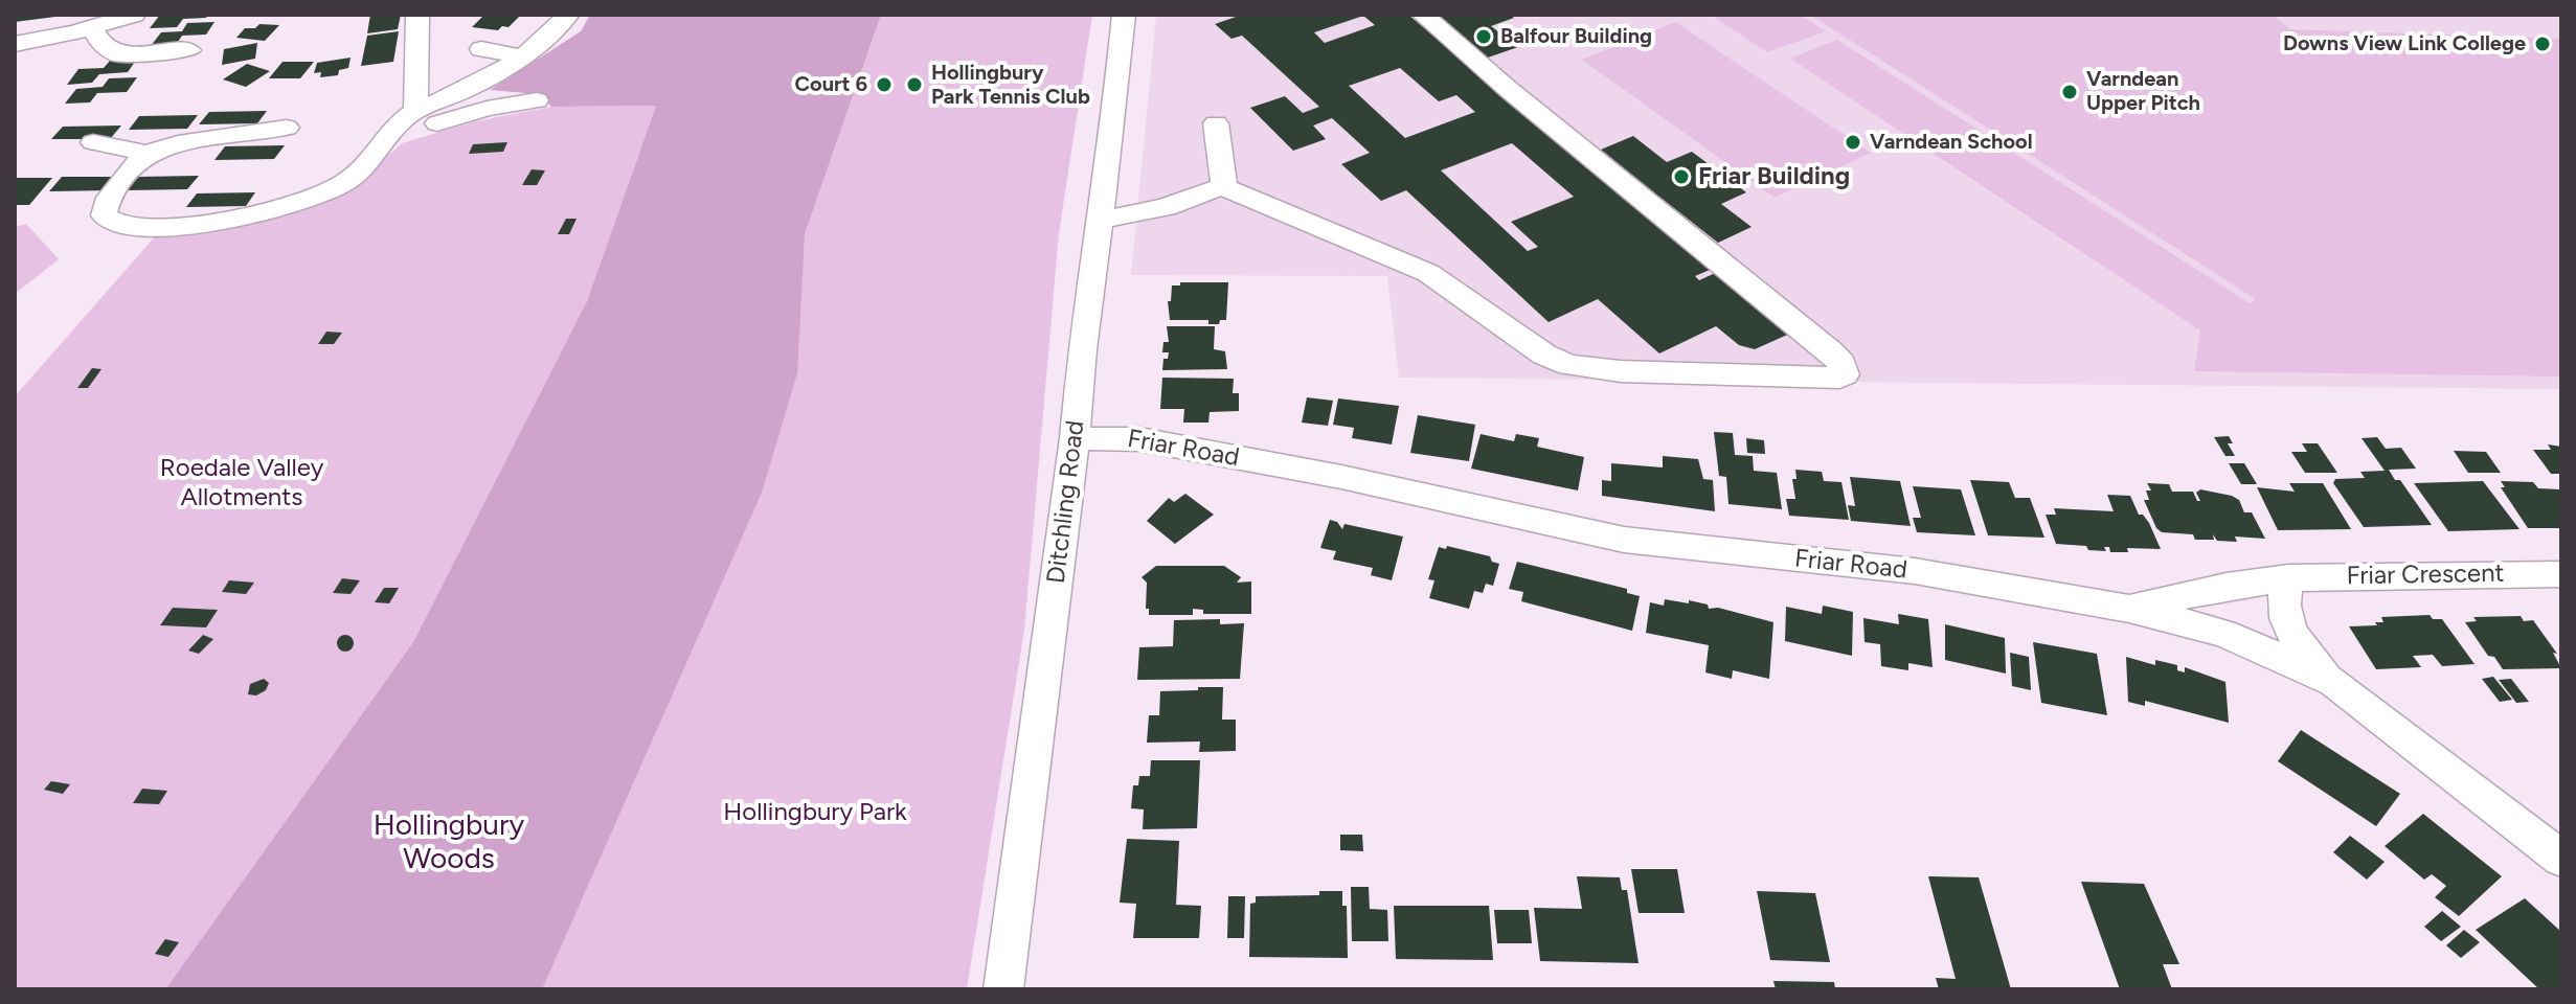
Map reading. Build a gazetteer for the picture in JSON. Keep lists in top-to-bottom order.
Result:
{
  "streets": {
    "street": ["Friar Road", "Ditchling Road", "Friar Crescent"]
  },
  "crossings": [
    ["Friar Road", "Ditchling Road"],
    ["Friar Road", "Friar Crescent"]
  ],
  "parks": ["Roedale Valley Allotments", "Hollingbury Park", "Hollingbury Woods"],
  "places": [
    "Balfour Building",
    "Downs View Link College",
    "Court 6",
    "Hollingbury Park Tennis Club",
    "Varndean Upper Pitch",
    "Varndean School",
    "Friar Building"
  ]
}
